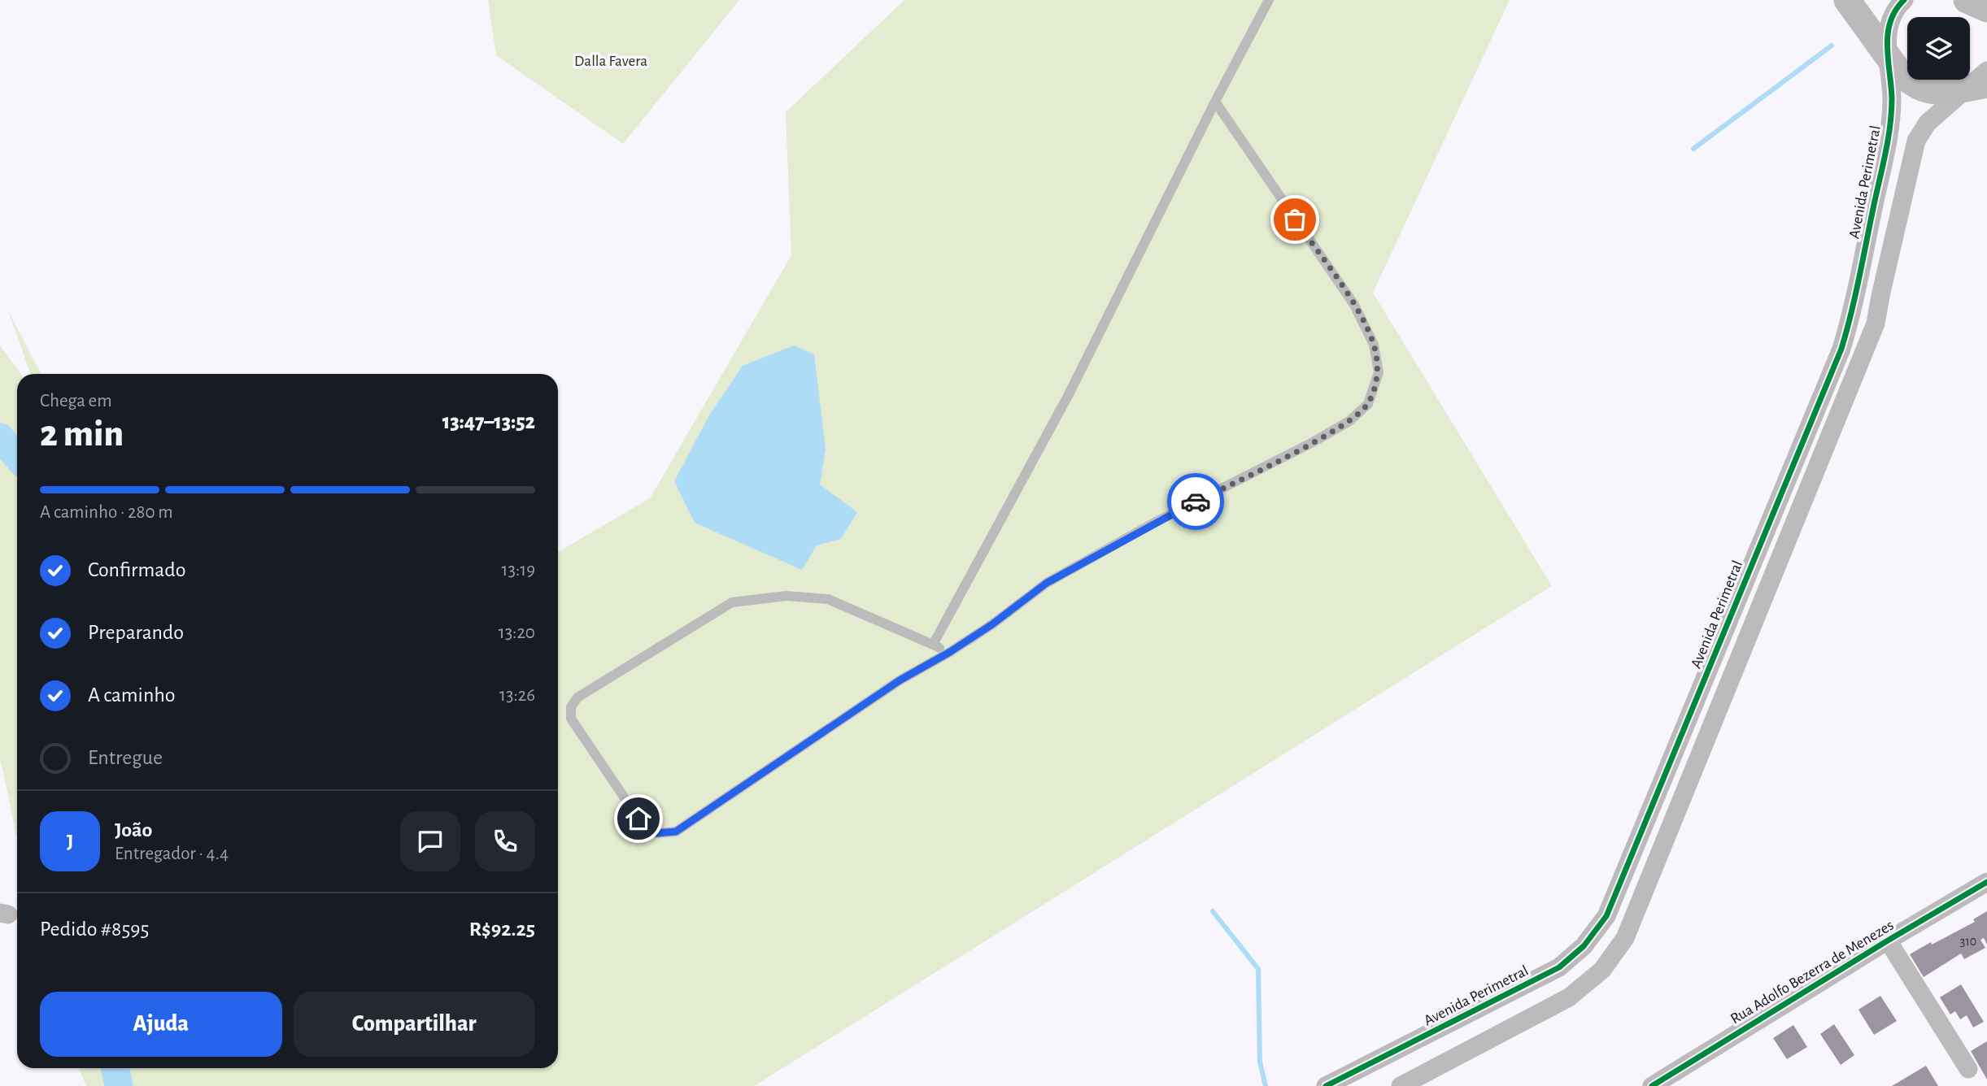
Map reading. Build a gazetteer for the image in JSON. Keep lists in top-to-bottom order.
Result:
{
  "streets": {
    "street": ["Avenida Perimetral", "Rua Adolfo Bezerra de Menezes"]
  },
  "parks": ["Dalla Favera"],
  "house_numbers": ["310"],
  "page": {
    "heading": ["2 min", "Chega em", "13:47–13:52"],
    "panel": [
      "João",
      "Entregador · 4.4",
      "Pedido #8595",
      "R$92.25"
    ],
    "bar": "A caminho · 280 m",
    "list": [
      ["Confirmado", "13:19"],
      ["Preparando", "13:20"],
      ["A caminho", "13:26"],
      "Entregue"
    ],
    "round": "J",
    "buttons": ["Ajuda", "Compartilhar"]
  }
}
